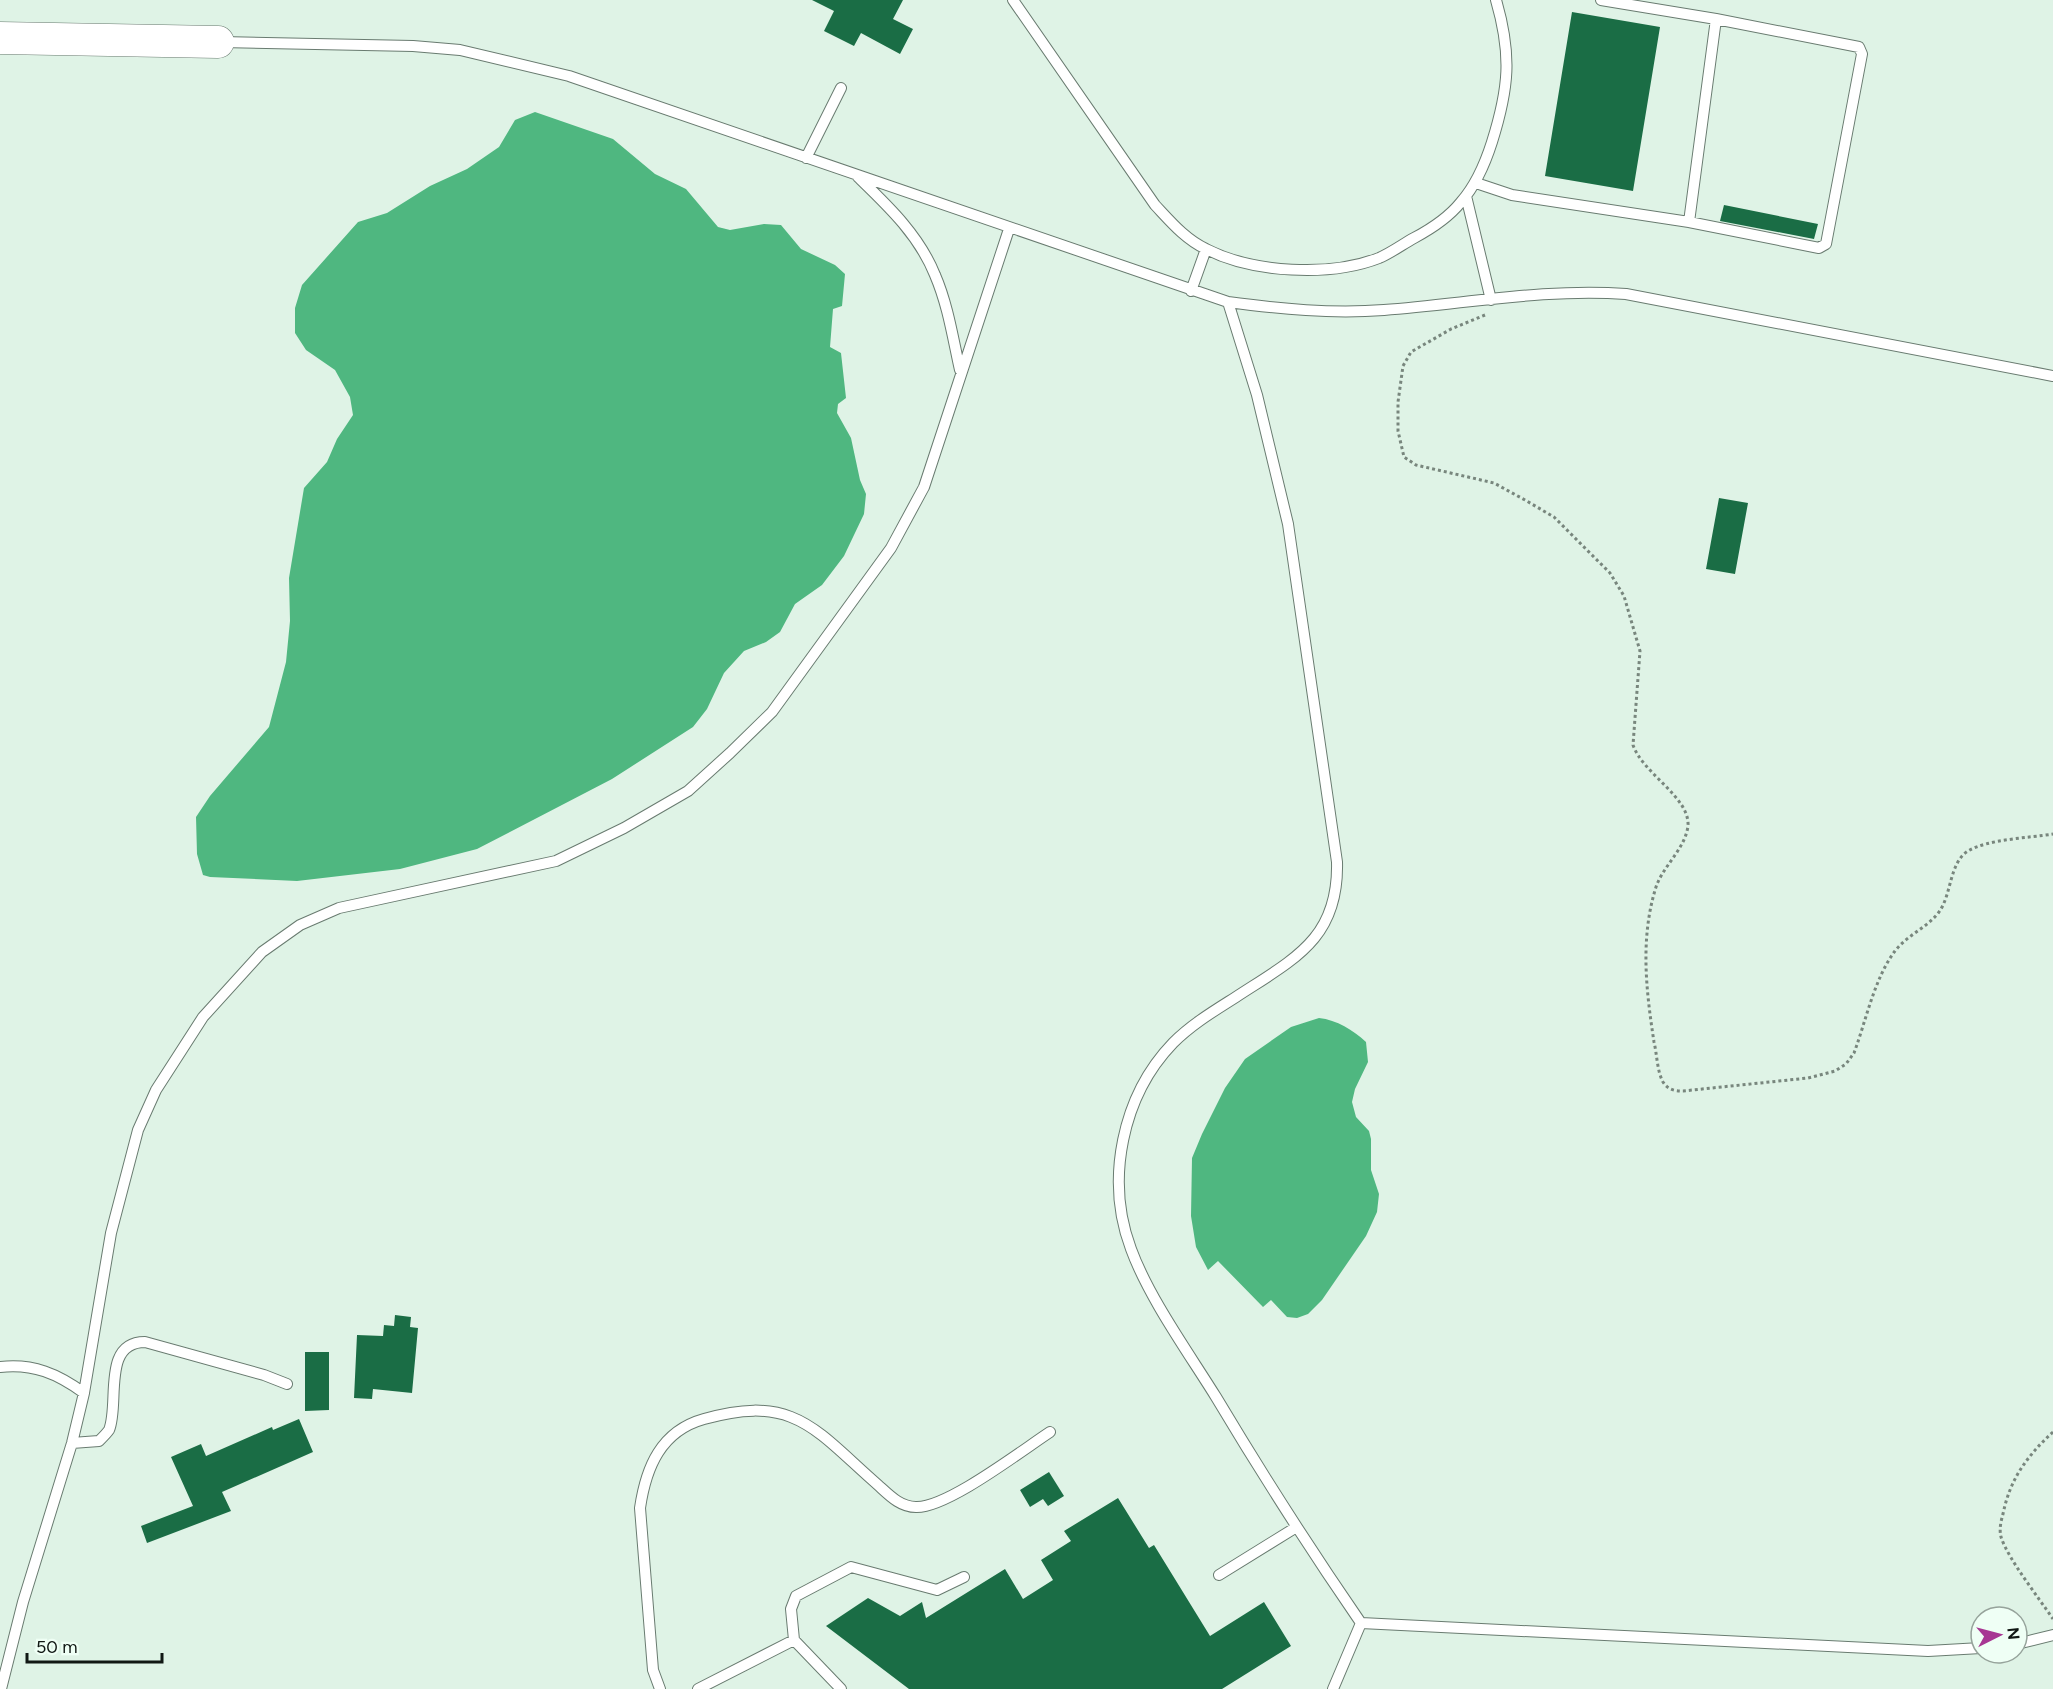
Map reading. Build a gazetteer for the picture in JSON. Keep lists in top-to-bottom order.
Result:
{
  "scale_bar": "50 m",
  "north": "right"
}
